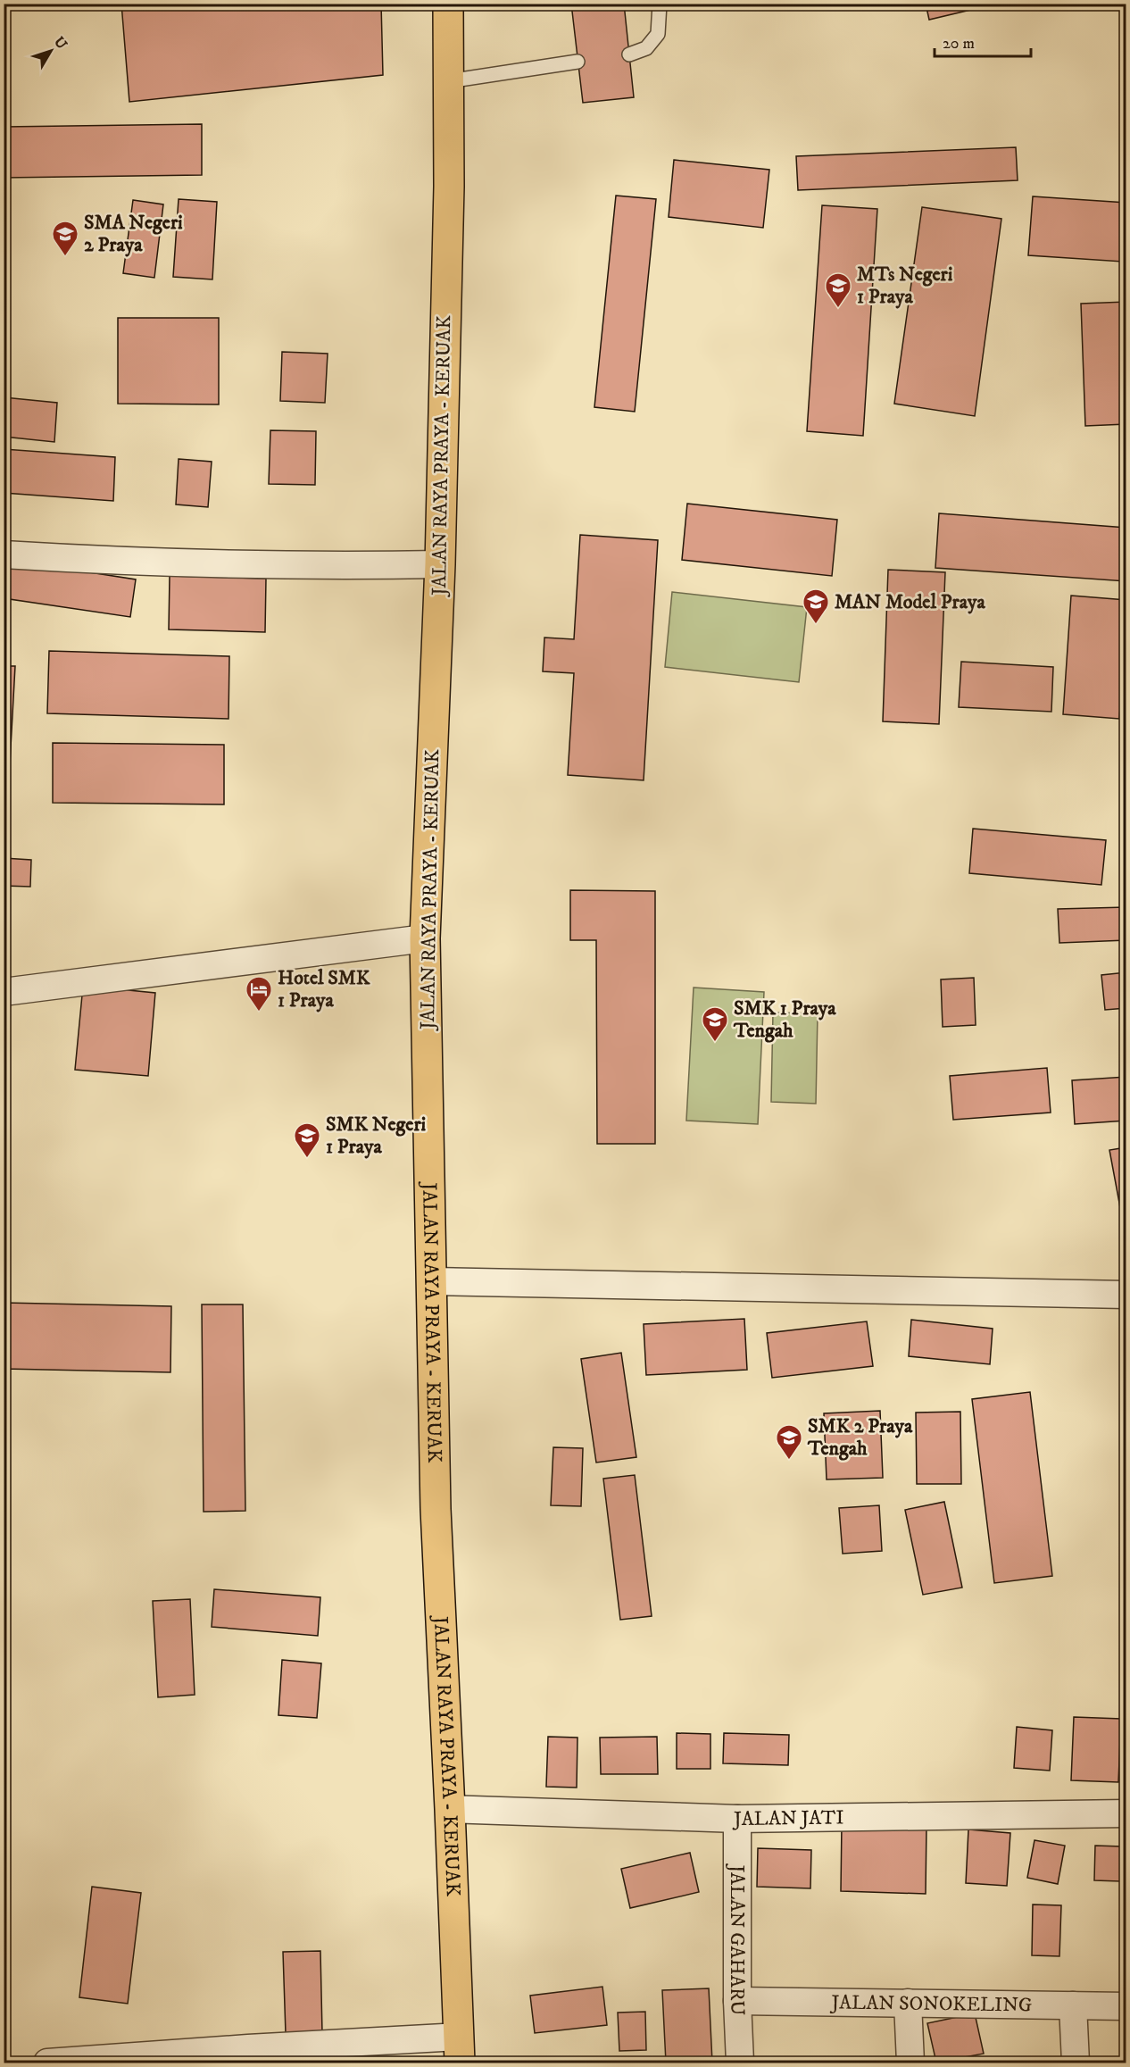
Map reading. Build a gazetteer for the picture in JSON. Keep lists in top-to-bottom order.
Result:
{
  "streets": {
    "main road": ["JALAN RAYA PRAYA - KERUAK"],
    "street": ["JALAN JATI", "JALAN GAHARU", "JALAN SONOKELING"]
  },
  "crossings": [
    ["JALAN RAYA PRAYA - KERUAK", "JALAN JATI"],
    ["JALAN JATI", "JALAN GAHARU"],
    ["JALAN GAHARU", "JALAN SONOKELING"]
  ],
  "places": {
    "school or university": [
      "SMA Negeri 2 Praya",
      "MTs Negeri 1 Praya",
      "MAN Model Praya",
      "SMK 1 Praya Tengah",
      "SMK Negeri 1 Praya",
      "SMK 2 Praya Tengah"
    ],
    "hotel": ["Hotel SMK 1 Praya"]
  },
  "scale_bar": "20 m",
  "north": "top right"
}
